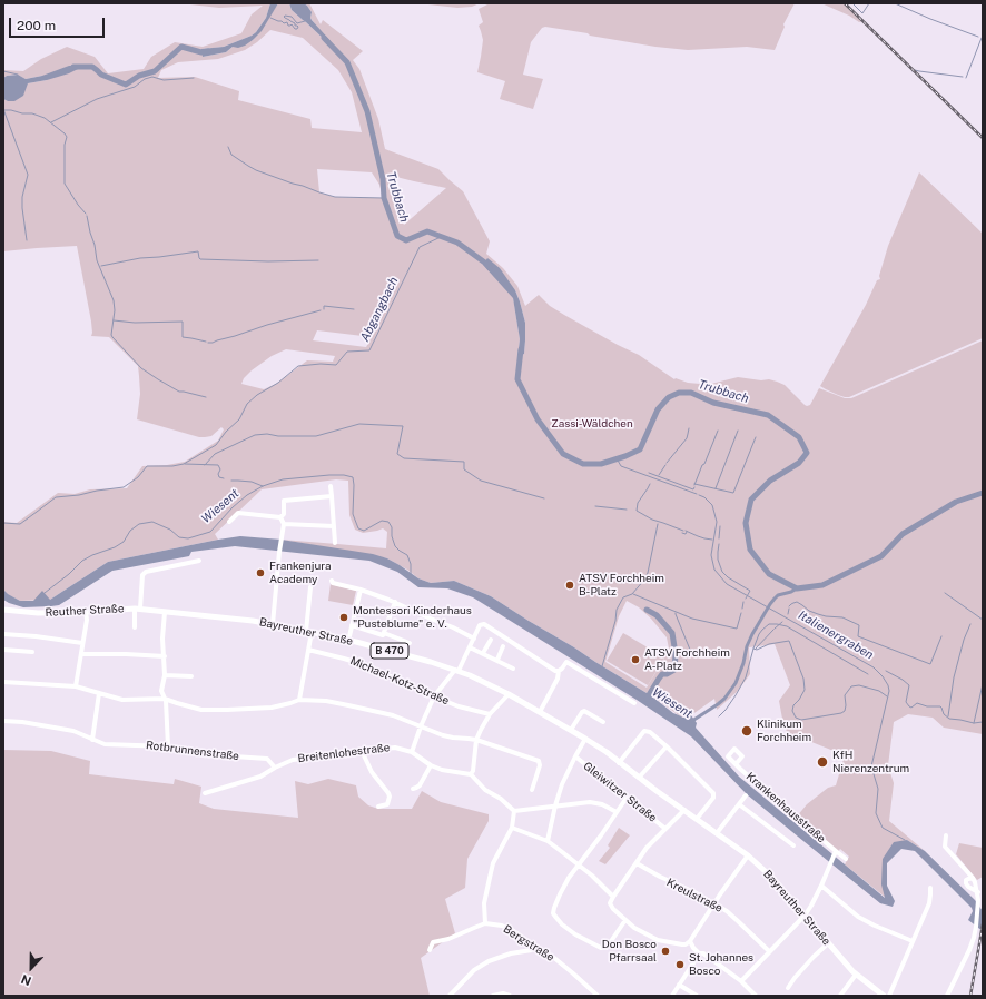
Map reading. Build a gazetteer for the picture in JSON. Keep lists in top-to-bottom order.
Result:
{
  "streets": {
    "main road": ["Reuther Straße", "Bayreuther Straße", "B 470"],
    "street": [
      "Michael-Kotz-Straße",
      "Rotbrunnenstraße",
      "Breitenlohestraße",
      "Gleiwitzer Straße",
      "Krankenhausstraße",
      "Kreulstraße",
      "Bergstraße"
    ]
  },
  "crossings": [
    ["Reuther Straße", "Bayreuther Straße"],
    ["Bayreuther Straße", "Michael-Kotz-Straße"],
    ["Bayreuther Straße", "Breitenlohestraße"],
    ["Bayreuther Straße", "Gleiwitzer Straße"],
    ["Michael-Kotz-Straße", "Breitenlohestraße"],
    ["Michael-Kotz-Straße", "Gleiwitzer Straße"],
    ["Rotbrunnenstraße", "Breitenlohestraße"],
    ["Breitenlohestraße", "Gleiwitzer Straße"]
  ],
  "water": [
    "Trubbach",
    "Abgangbach",
    "Wiesent",
    "Italienergraben"
  ],
  "parks": ["Zassi-Wäldchen"],
  "places": [
    "Frankenjura Academy",
    "ATSV Forchheim B-Platz",
    "Montessori Kinderhaus \"Pusteblume\" e. V.",
    "ATSV Forchheim A-Platz",
    "Klinikum Forchheim",
    "KfH Nierenzentrum",
    "Don Bosco Pfarrsaal",
    "St. Johannes Bosco"
  ],
  "scale_bar": "200 m",
  "north": "bottom"
}
